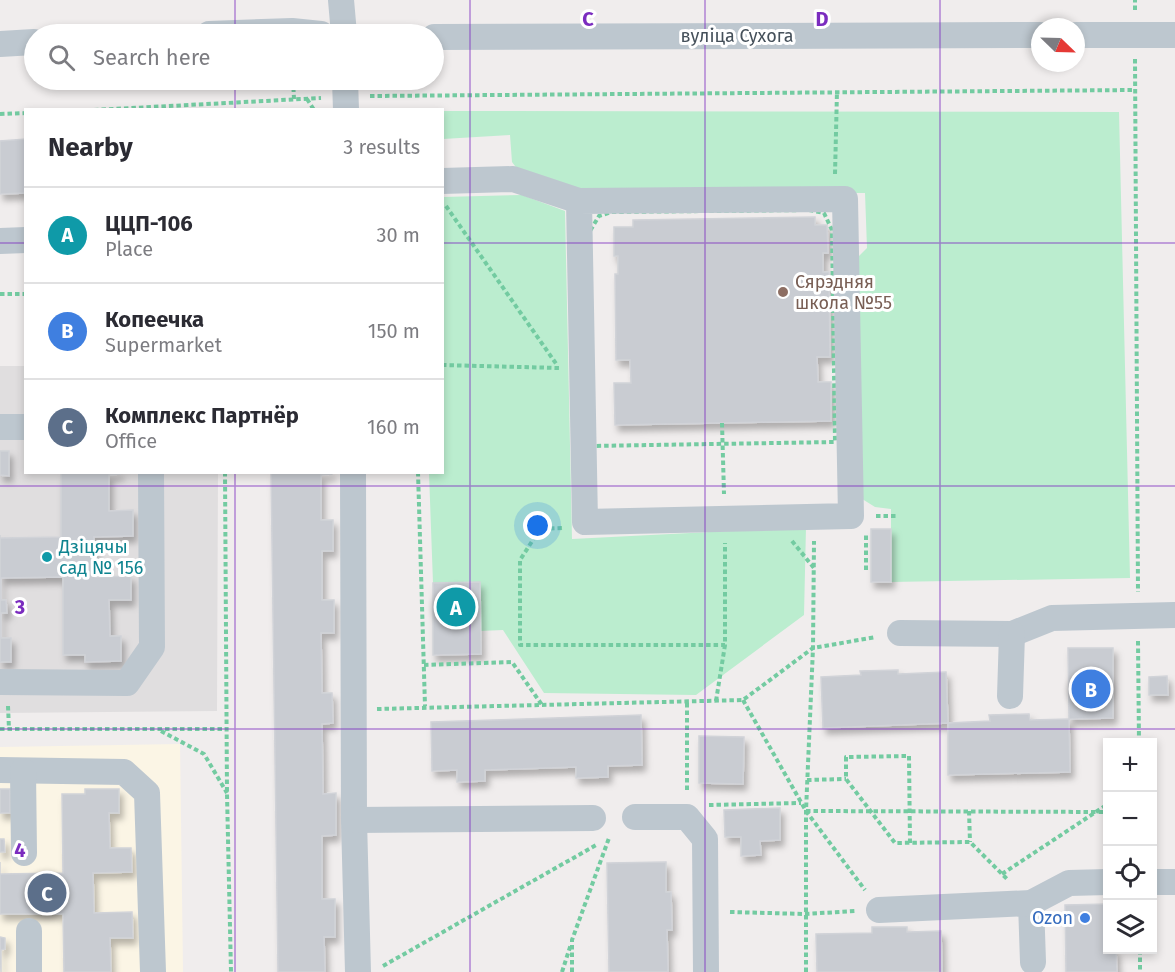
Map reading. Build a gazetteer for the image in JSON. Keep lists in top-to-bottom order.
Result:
{
  "streets": {
    "street": ["вуліца Сухога"]
  },
  "places": ["Сярэдняя школа №55", "Дзіцячы сад № 156", "Ozon"],
  "north": "bottom right",
  "page": {
    "search": "Search here",
    "heading": ["Nearby", "3 results"],
    "list": [
      {
        "mark": "A",
        "name": "ЦЦП-106",
        "note": "Place",
        "value": "30 m"
      },
      {
        "mark": "B",
        "name": "Копеечка",
        "note": "Supermarket",
        "value": "150 m"
      },
      {
        "mark": "C",
        "name": "Комплекс Партнёр",
        "note": "Office",
        "value": "160 m"
      }
    ],
    "pins": ["A", "B", "C"],
    "map_buttons": ["+", "−"]
  },
  "grid": {
    "columns": ["C", "D"],
    "rows": ["3", "4"]
  }
}
